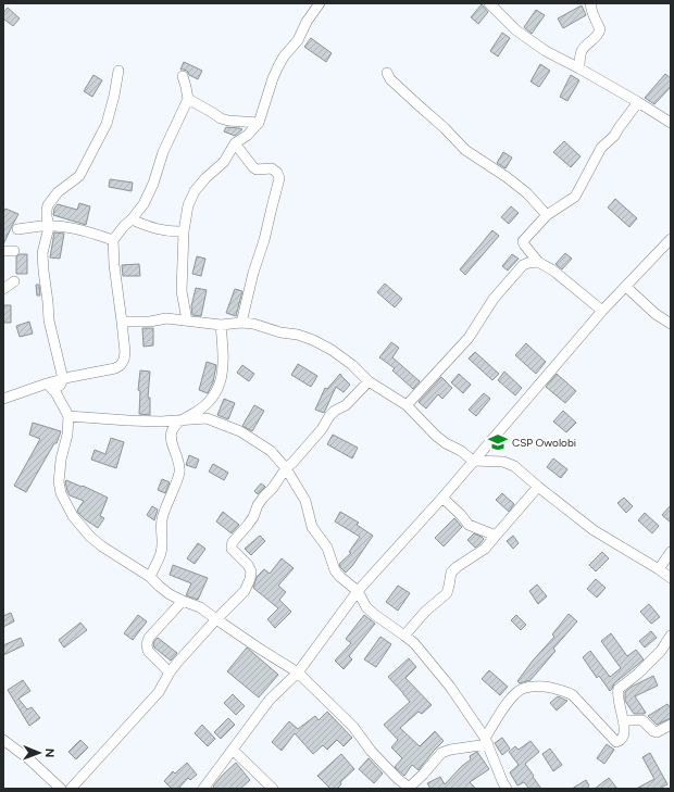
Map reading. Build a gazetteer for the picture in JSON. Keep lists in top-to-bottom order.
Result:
{
  "places": {
    "school or university": ["CSP Owolobi"]
  },
  "north": "right"
}
